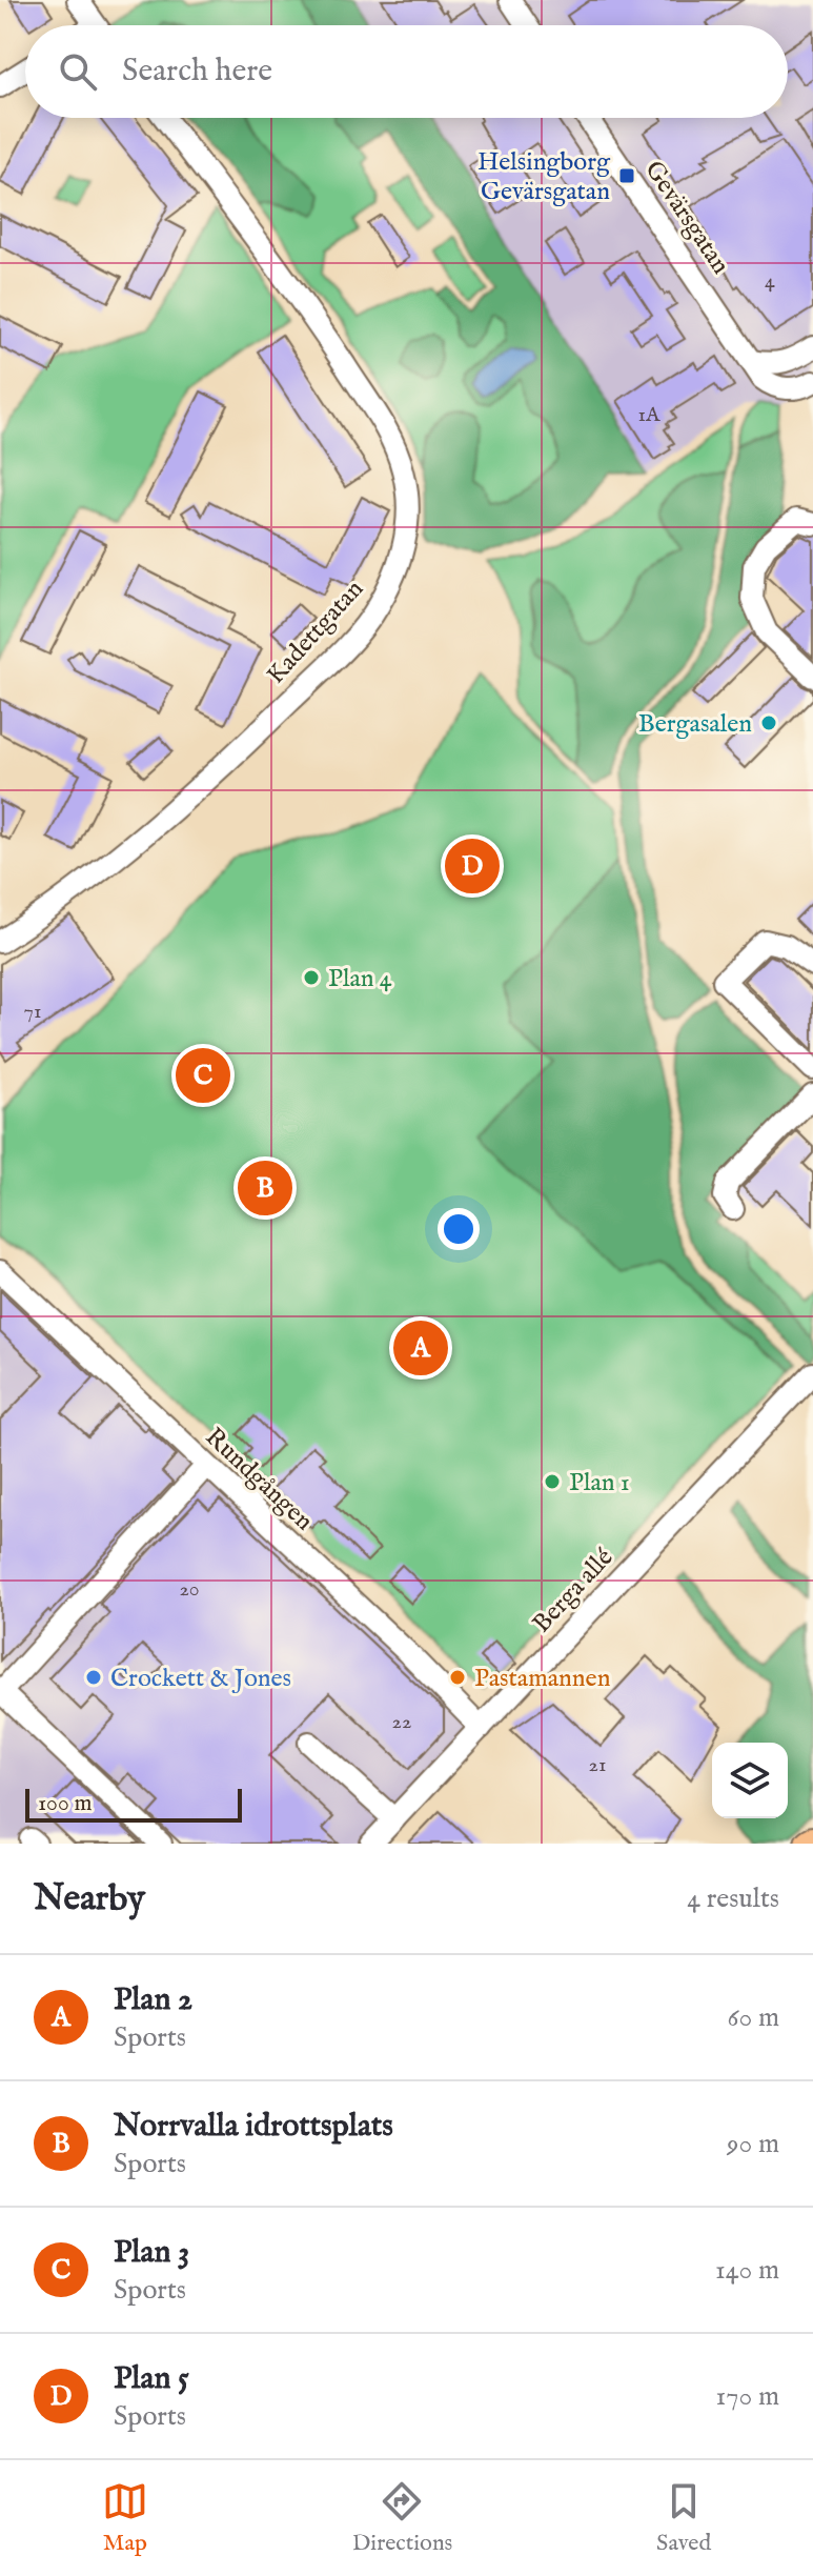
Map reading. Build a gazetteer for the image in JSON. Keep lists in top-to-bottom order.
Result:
{
  "streets": {
    "street": [
      "Gevärsgatan",
      "Kadettgatan",
      "Rundgången",
      "Berga allé"
    ]
  },
  "crossings": [
    ["Rundgången", "Berga allé"]
  ],
  "places": {
    "transit": ["Helsingborg Gevärsgatan"],
    "other": [
      "Bergasalen",
      "Plan 4",
      "Plan 1",
      "Crockett & Jones",
      "Pastamannen"
    ]
  },
  "house_numbers": [
    "4",
    "1A",
    "71",
    "20",
    "22",
    "21"
  ],
  "scale_bar": "100 m",
  "page": {
    "search": "Search here",
    "pins": [
      "D",
      "C",
      "B",
      "A"
    ],
    "scale": "100 m",
    "heading": ["Nearby", "4 results"],
    "list": [
      {
        "mark": "A",
        "name": "Plan 2",
        "note": "Sports",
        "value": "60 m"
      },
      {
        "mark": "B",
        "name": "Norrvalla idrottsplats",
        "note": "Sports",
        "value": "90 m"
      },
      {
        "mark": "C",
        "name": "Plan 3",
        "note": "Sports",
        "value": "140 m"
      },
      {
        "mark": "D",
        "name": "Plan 5",
        "note": "Sports",
        "value": "170 m"
      }
    ],
    "nav": ["Map", "Directions", "Saved"]
  }
}
